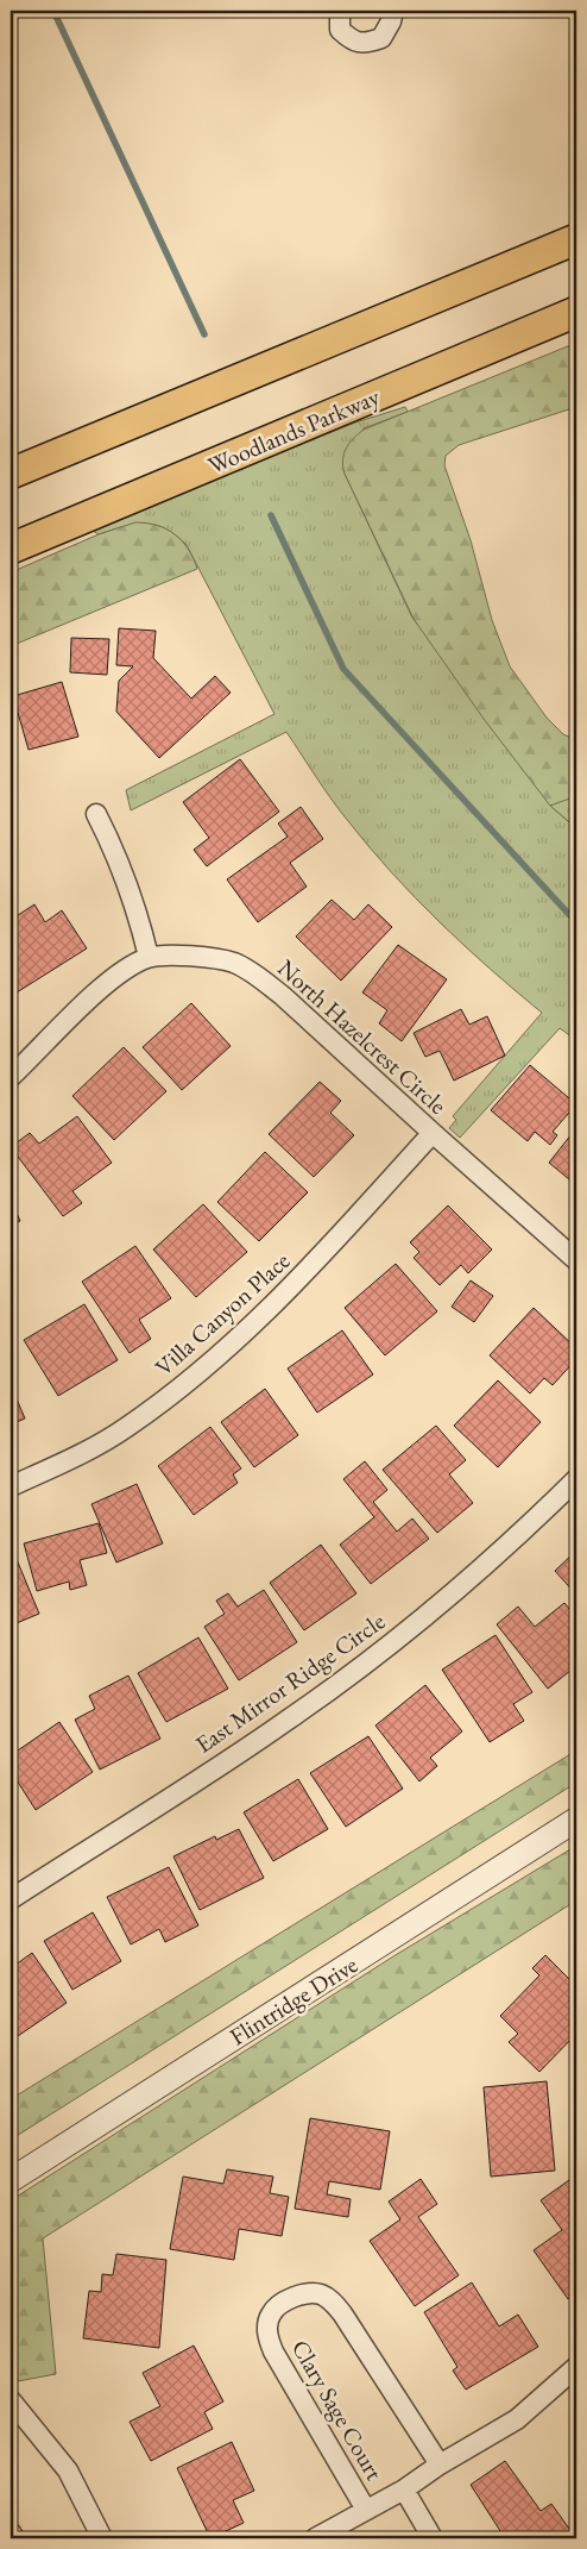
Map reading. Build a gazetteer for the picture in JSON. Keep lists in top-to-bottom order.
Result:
{
  "streets": {
    "main road": ["Woodlands Parkway"],
    "street": [
      "North Hazelcrest Circle",
      "Villa Canyon Place",
      "East Mirror Ridge Circle",
      "Flintridge Drive",
      "Clary Sage Court"
    ]
  },
  "crossings": [
    ["North Hazelcrest Circle", "Villa Canyon Place"]
  ]
}
